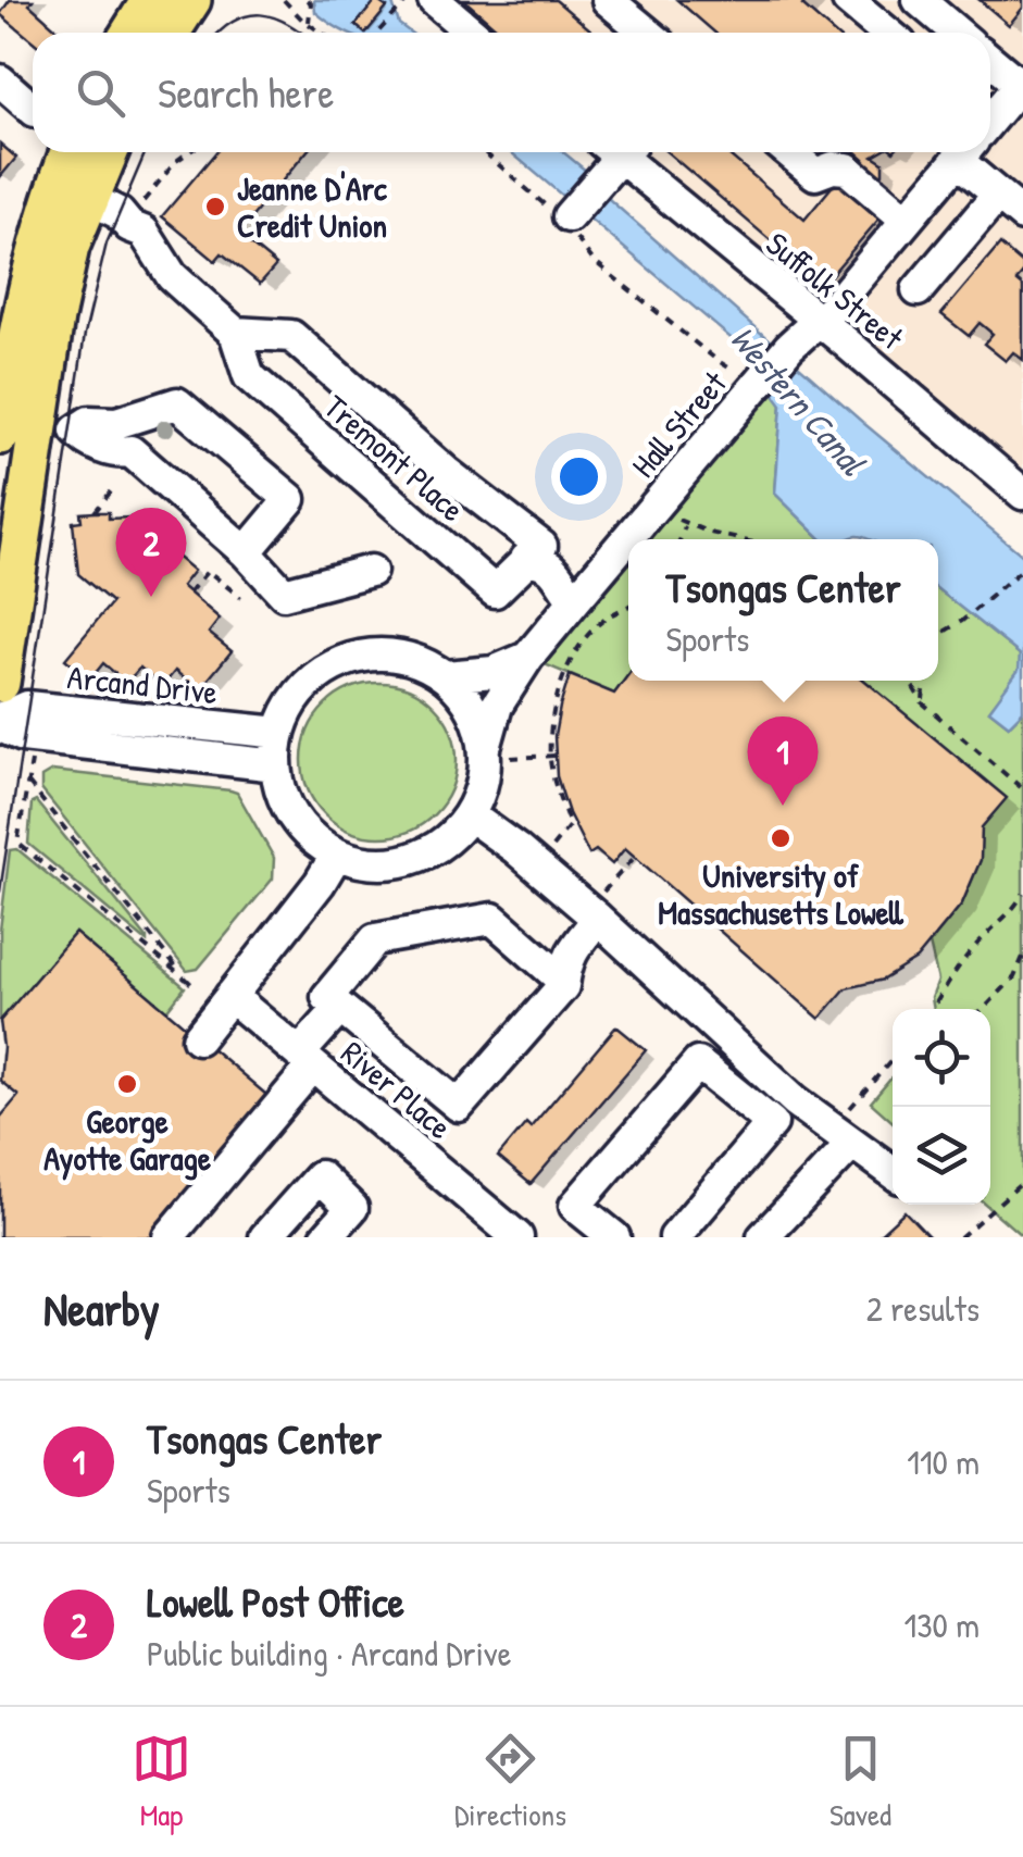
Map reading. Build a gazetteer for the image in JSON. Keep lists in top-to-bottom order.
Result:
{
  "streets": {
    "street": [
      "Suffolk Street",
      "Hall Street",
      "Tremont Place",
      "Arcand Drive",
      "River Place"
    ]
  },
  "crossings": [
    ["Suffolk Street", "Hall Street"],
    ["Hall Street", "Arcand Drive"]
  ],
  "water": ["Western Canal"],
  "places": ["Jeanne D'Arc Credit Union", "University of Massachusetts Lowell", "George Ayotte Garage"],
  "page": {
    "search": "Search here",
    "pins": ["2", "1"],
    "popup": ["Tsongas Center", "Sports"],
    "heading": ["Nearby", "2 results"],
    "list": [
      {
        "mark": "1",
        "name": "Tsongas Center",
        "note": "Sports",
        "value": "110 m"
      },
      {
        "mark": "2",
        "name": "Lowell Post Office",
        "note": "Public building · Arcand Drive",
        "value": "130 m"
      }
    ],
    "nav": ["Map", "Directions", "Saved"]
  }
}
